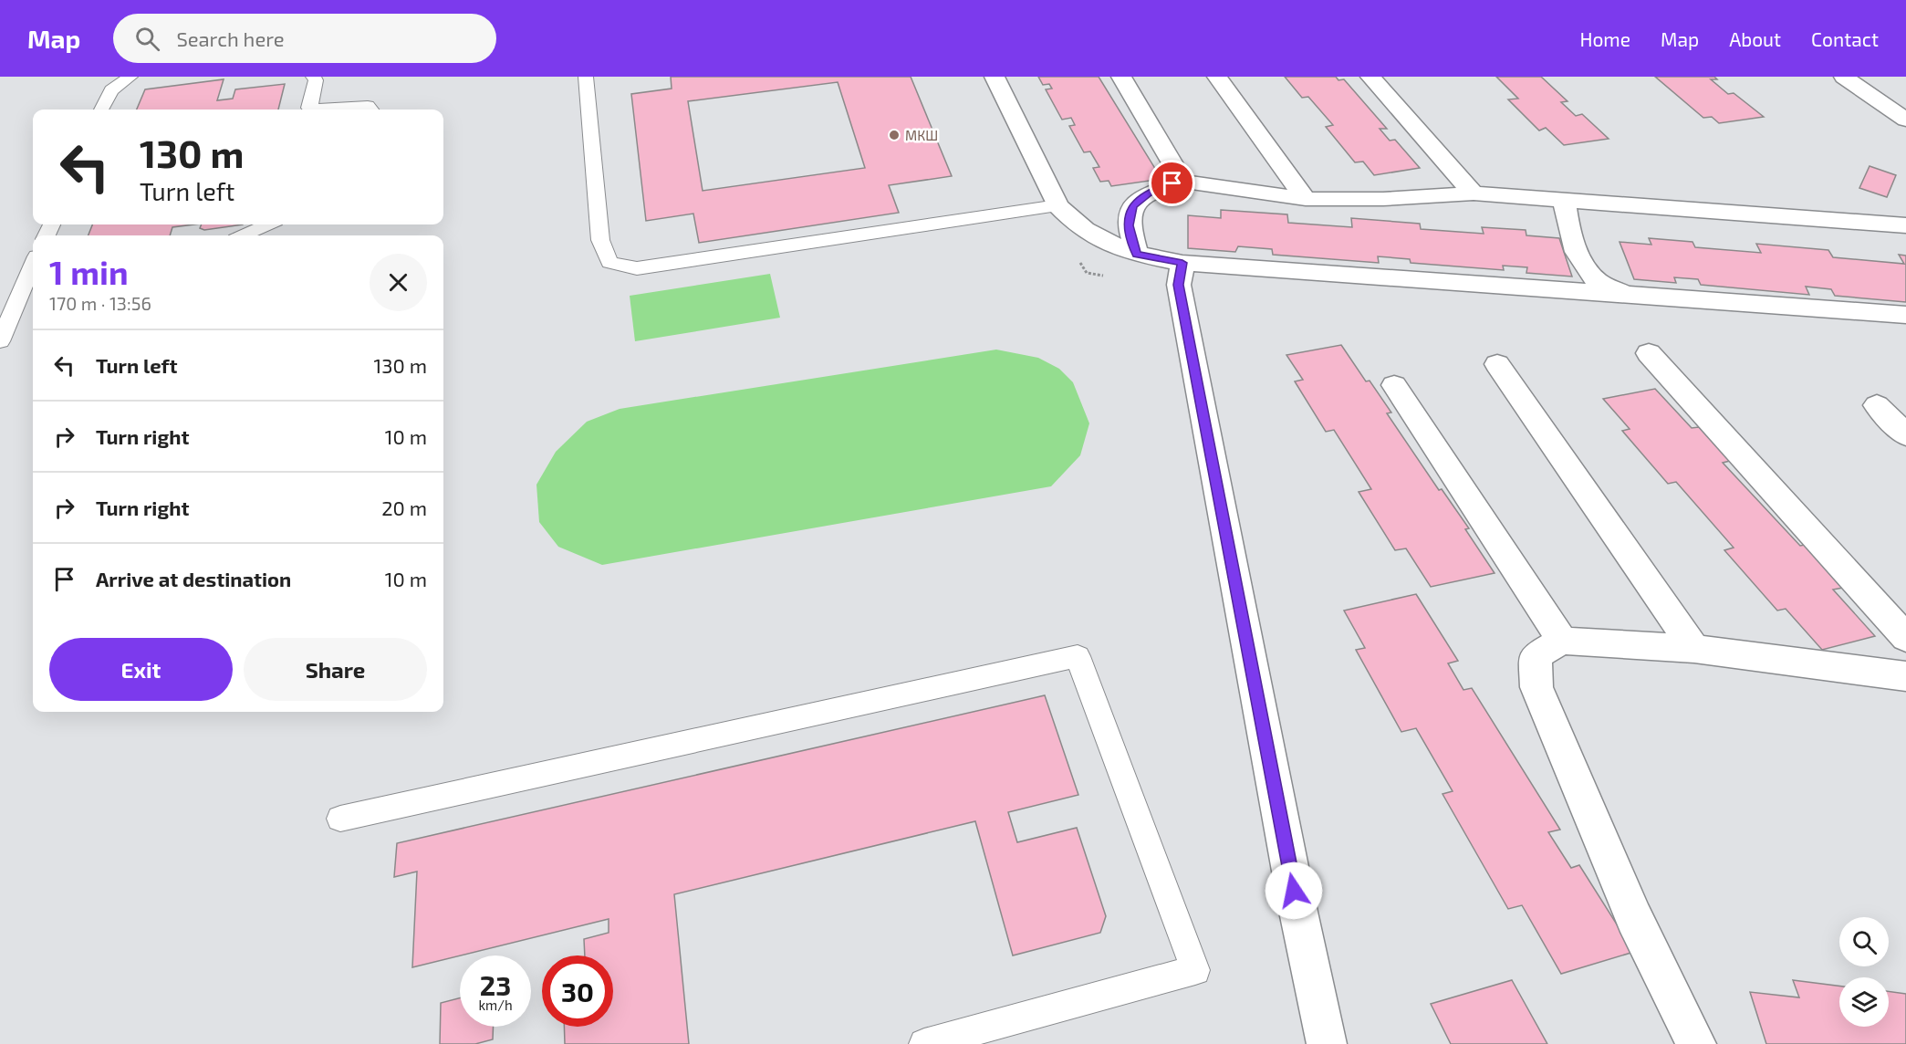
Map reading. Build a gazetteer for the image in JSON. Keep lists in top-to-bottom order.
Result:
{
  "places": ["МКШ"],
  "page": {
    "header": "Map",
    "search": "Search here",
    "nav": [
      "Home",
      "Map",
      "About",
      "Contact"
    ],
    "turn": ["130 m", "Turn left"],
    "heading": ["1 min", "170 m · 13:56"],
    "list": [
      {
        "name": "Turn left",
        "value": "130 m"
      },
      {
        "name": "Turn right",
        "value": "10 m"
      },
      {
        "name": "Turn right",
        "value": "20 m"
      },
      {
        "name": "Arrive at destination",
        "value": "10 m"
      }
    ],
    "buttons": ["Exit", "Share"],
    "speed": "23 km/h",
    "limit": "30"
  }
}
